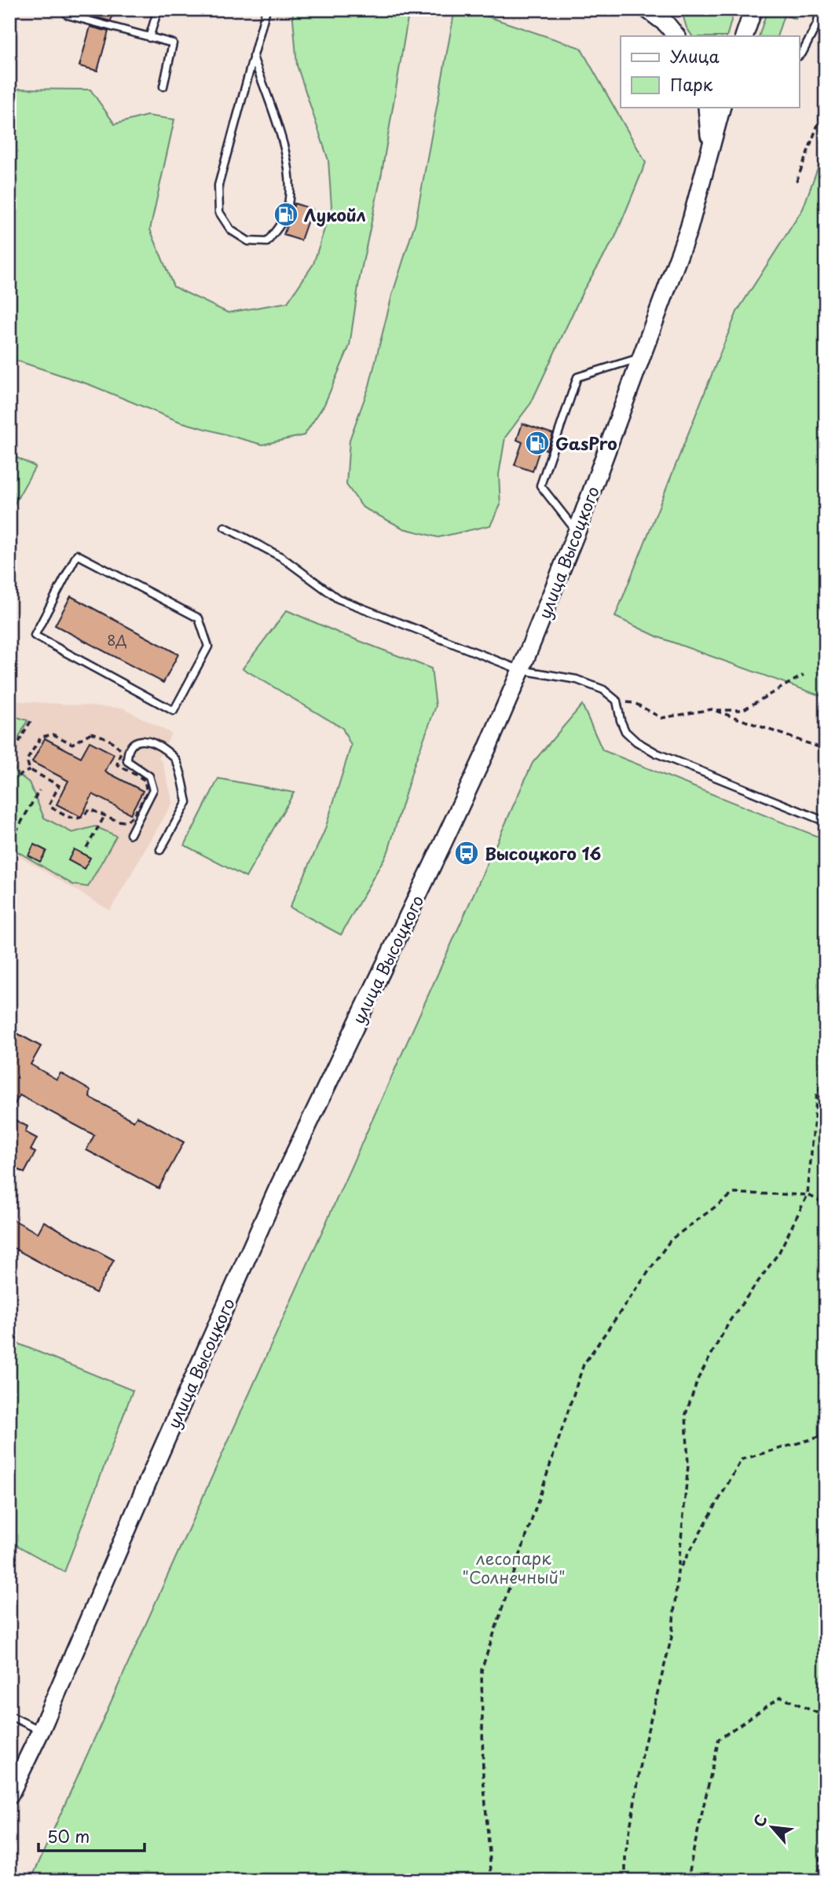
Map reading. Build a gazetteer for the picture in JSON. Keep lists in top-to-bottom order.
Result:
{
  "streets": {
    "main road": ["улица Высоцкого"]
  },
  "parks": ["лесопарк \"Солнечный\""],
  "places": {
    "fuel station": ["Лукойл", "GasPro"],
    "bus stop": ["Высоцкого 16"]
  },
  "house_numbers": ["8Д"],
  "legend": ["Улица", "Парк"],
  "scale_bar": "50 m",
  "north": "top left"
}
